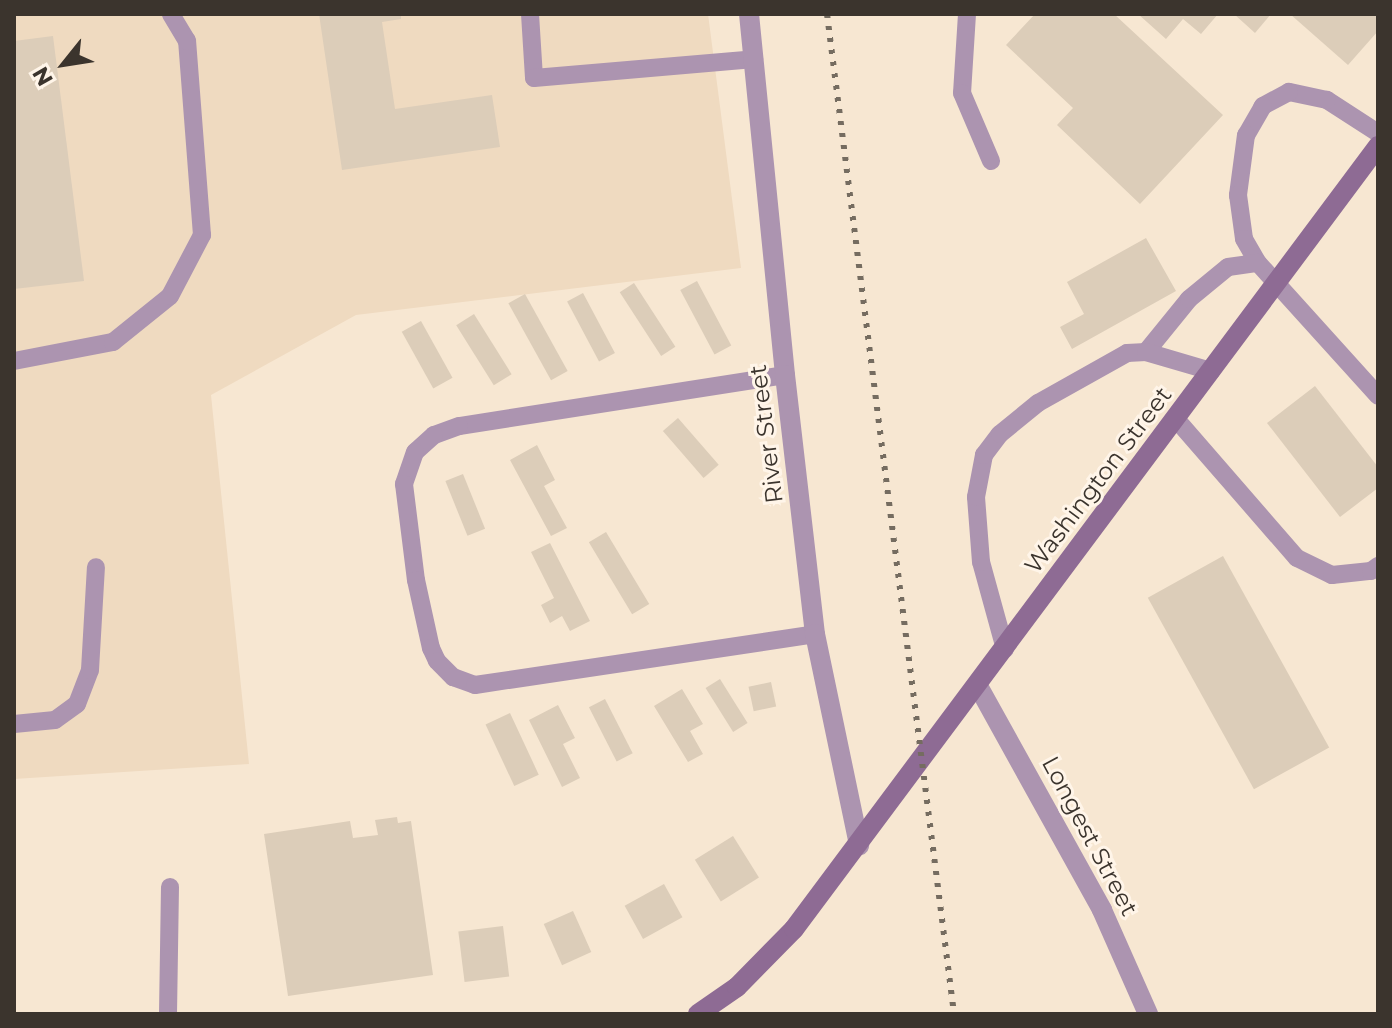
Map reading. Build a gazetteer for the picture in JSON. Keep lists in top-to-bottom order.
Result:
{
  "streets": {
    "street": ["River Street", "Washington Street", "Longest Street"]
  },
  "crossings": [
    ["River Street", "Washington Street"],
    ["Washington Street", "Longest Street"]
  ],
  "north": "bottom left"
}
